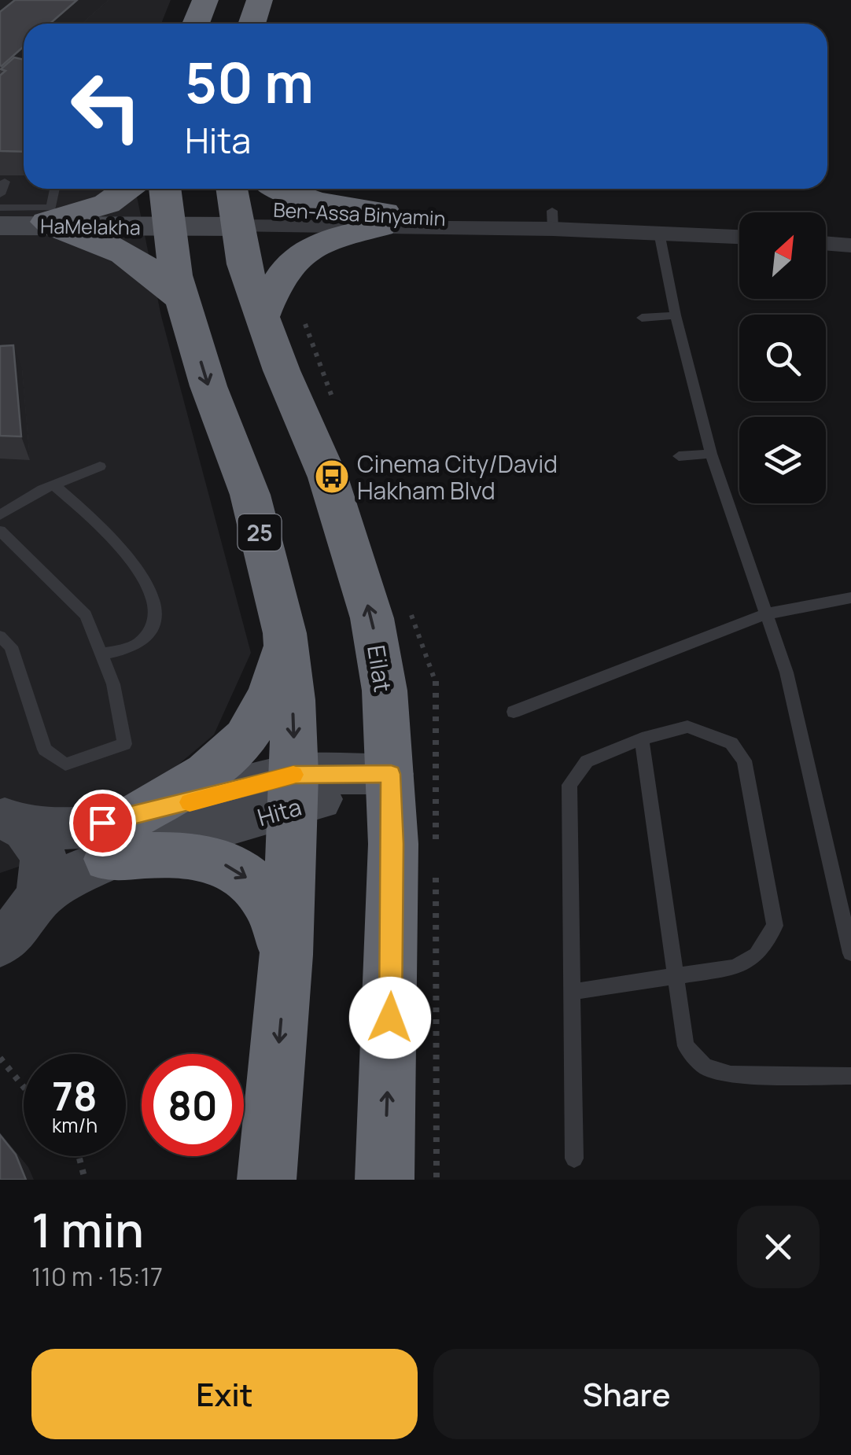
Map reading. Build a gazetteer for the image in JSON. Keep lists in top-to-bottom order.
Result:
{
  "streets": {
    "highway": ["25", "Eilat"],
    "street": ["Ben-Assa Binyamin", "HaMelakha", "Hita"]
  },
  "crossings": [
    ["Ben-Assa Binyamin", "HaMelakha"],
    ["Ben-Assa Binyamin", "25"],
    ["Ben-Assa Binyamin", "Eilat"],
    ["HaMelakha", "25"],
    ["25", "Hita"],
    ["Eilat", "Hita"]
  ],
  "places": {
    "bus stop": ["Cinema City/David Hakham Blvd"]
  },
  "north": "top right",
  "page": {
    "turn": ["50 m", "Hita"],
    "speed": "78 km/h",
    "limit": "80",
    "heading": ["1 min", "110 m · 15:17"],
    "buttons": ["Exit", "Share"]
  }
}
